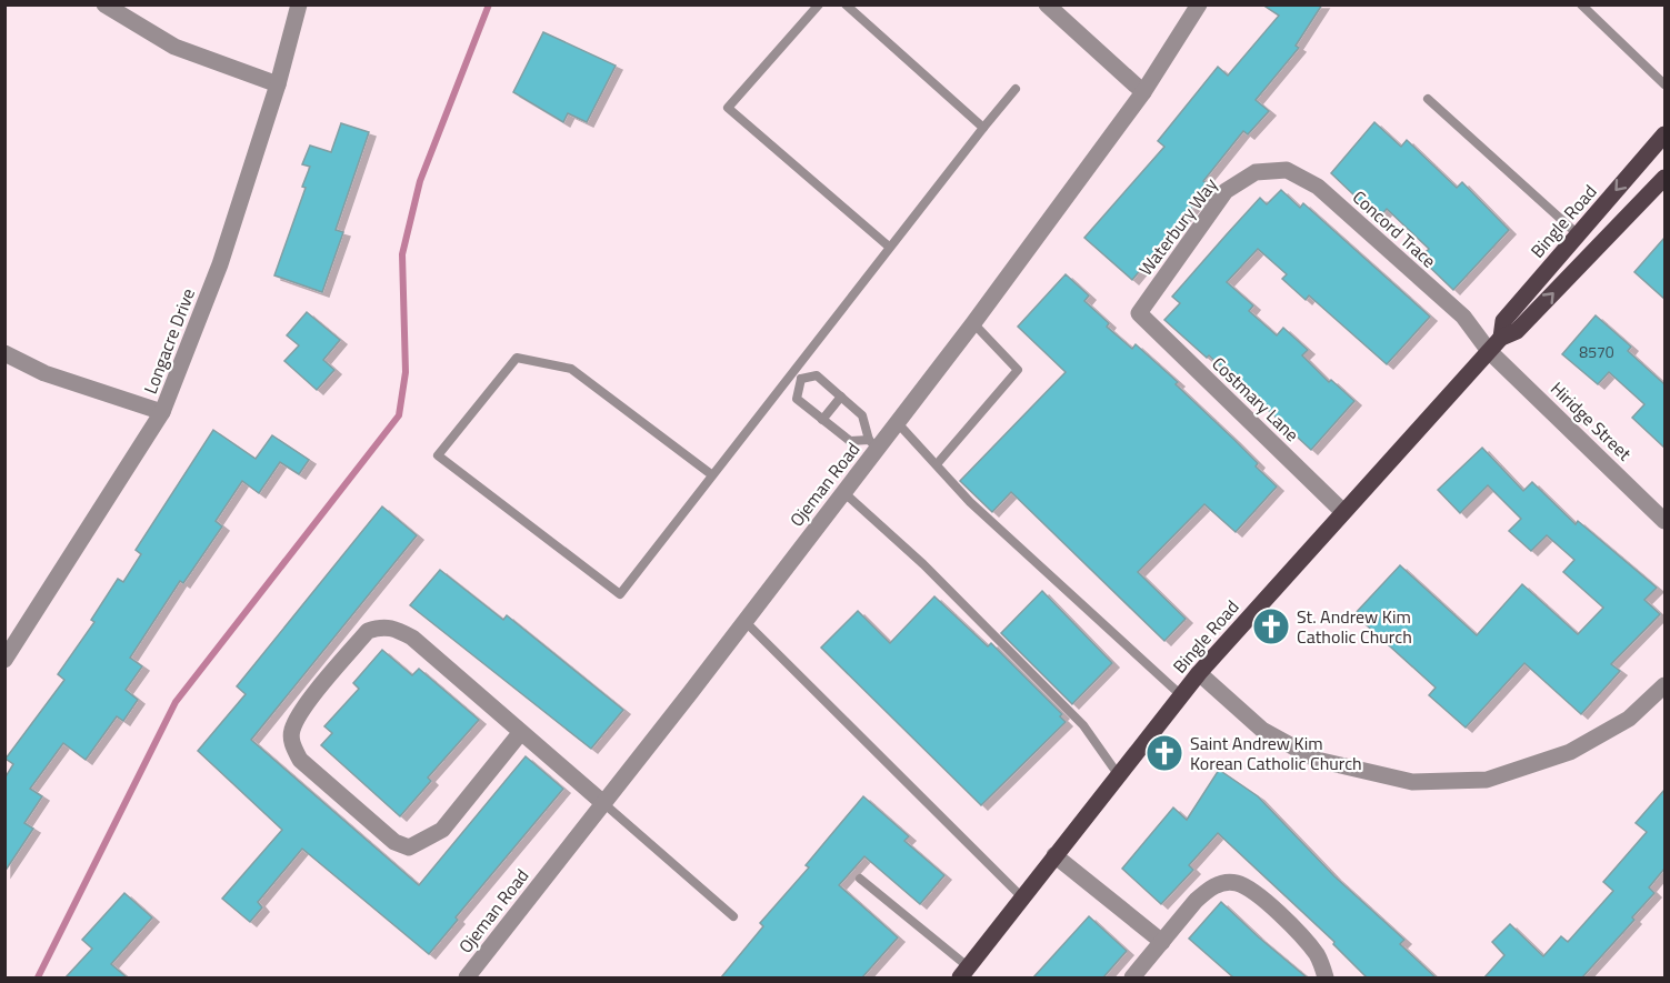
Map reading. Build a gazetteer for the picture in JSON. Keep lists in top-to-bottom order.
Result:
{
  "streets": {
    "main road": ["Bingle Road"],
    "street": [
      "Waterbury Way",
      "Concord Trace",
      "Longacre Drive",
      "Costmary Lane",
      "Hiridge Street",
      "Ojeman Road"
    ]
  },
  "crossings": [
    ["Bingle Road", "Concord Trace"],
    ["Bingle Road", "Costmary Lane"],
    ["Bingle Road", "Hiridge Street"],
    ["Waterbury Way", "Concord Trace"],
    ["Waterbury Way", "Costmary Lane"],
    ["Concord Trace", "Hiridge Street"]
  ],
  "places": {
    "church": ["St. Andrew Kim Catholic Church", "Saint Andrew Kim Korean Catholic Church"]
  },
  "house_numbers": ["8570"]
}
